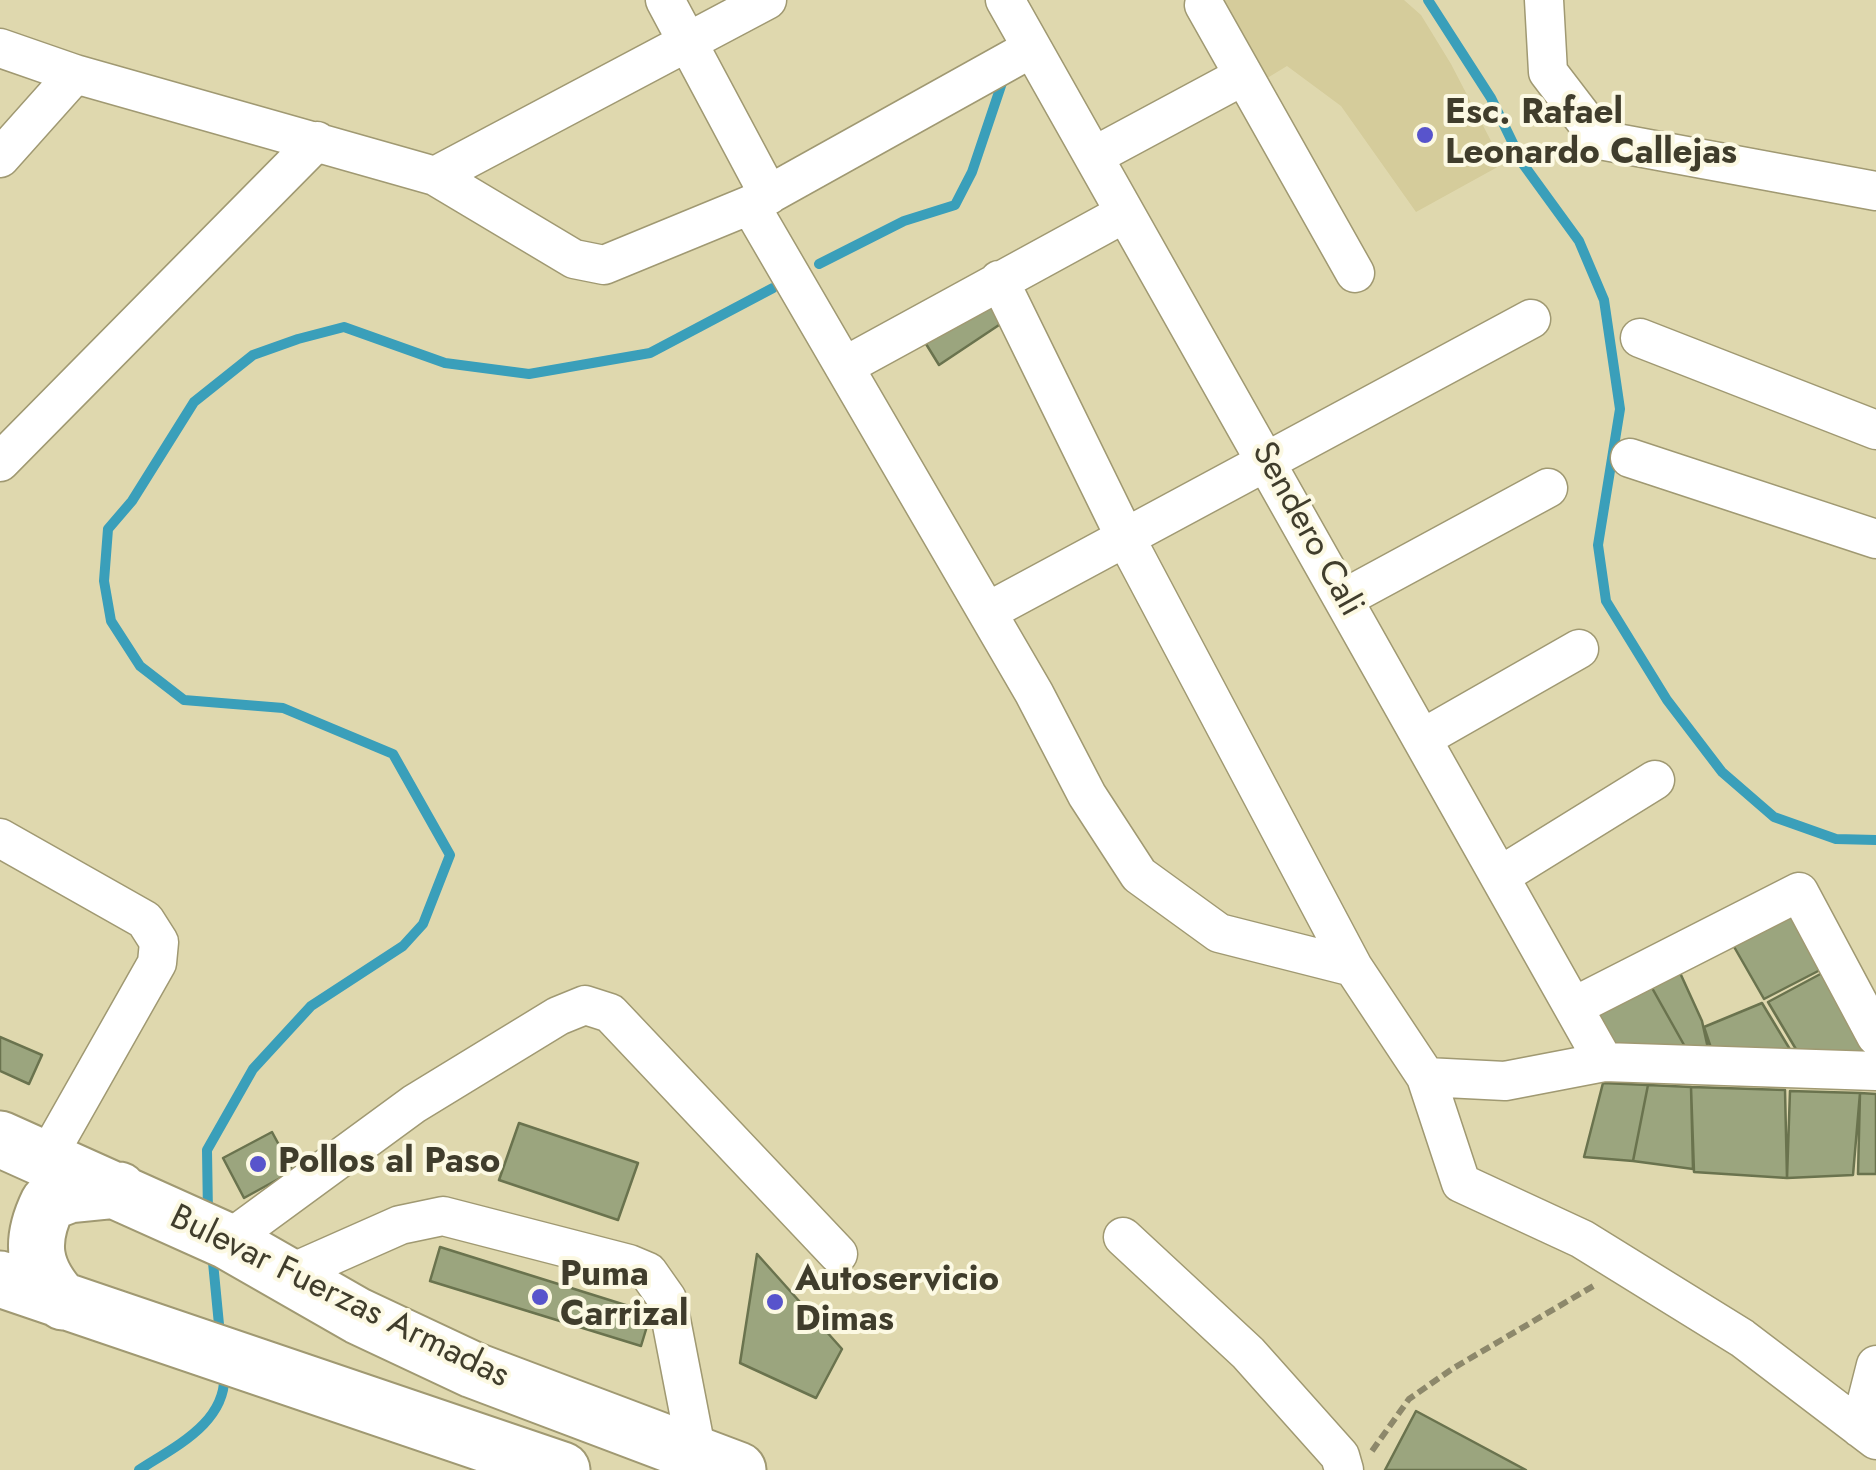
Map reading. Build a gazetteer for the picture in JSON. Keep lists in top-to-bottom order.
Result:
{
  "streets": {
    "highway": ["Bulevar Fuerzas Armadas"],
    "street": ["Sendero Cali"]
  },
  "places": [
    "Esc. Rafael Leonardo Callejas",
    "Pollos al Paso",
    "Puma Carrizal",
    "Autoservicio Dimas"
  ]
}
